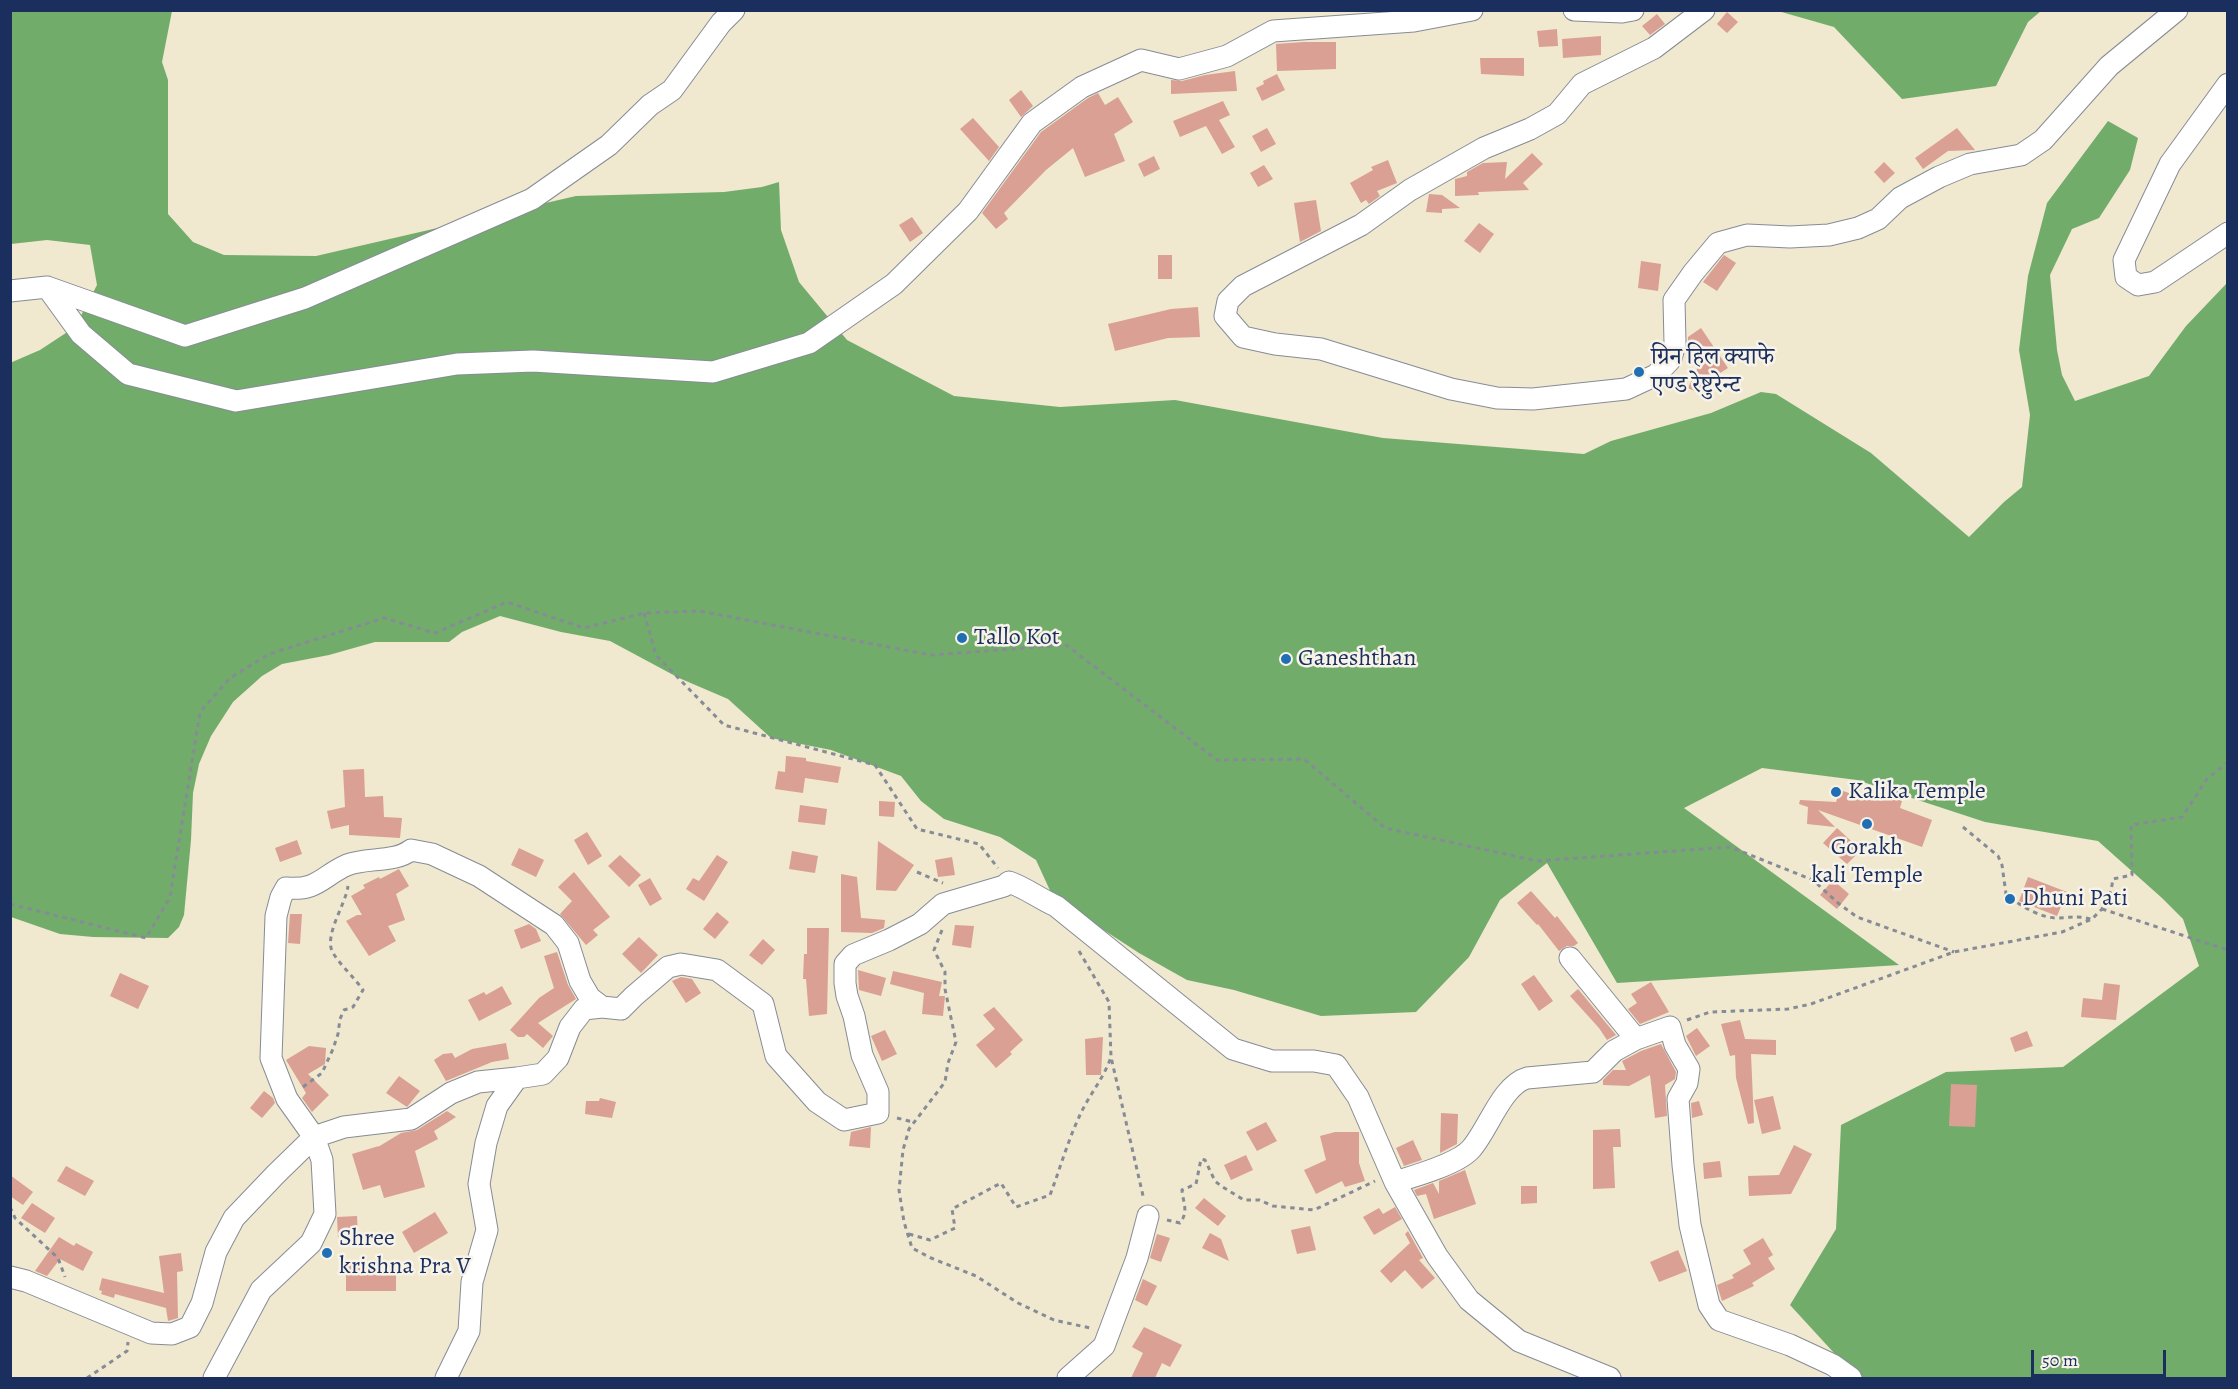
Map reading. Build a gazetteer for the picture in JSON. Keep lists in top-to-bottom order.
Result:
{
  "places": [
    "ग्रिन हिल क्याफे एण्ड रेष्टुरेन्ट",
    "Tallo Kot",
    "Ganeshthan",
    "Kalika Temple",
    "Gorakh kali Temple",
    "Dhuni Pati",
    "Shree krishna Pra V"
  ],
  "scale_bar": "50 m"
}
